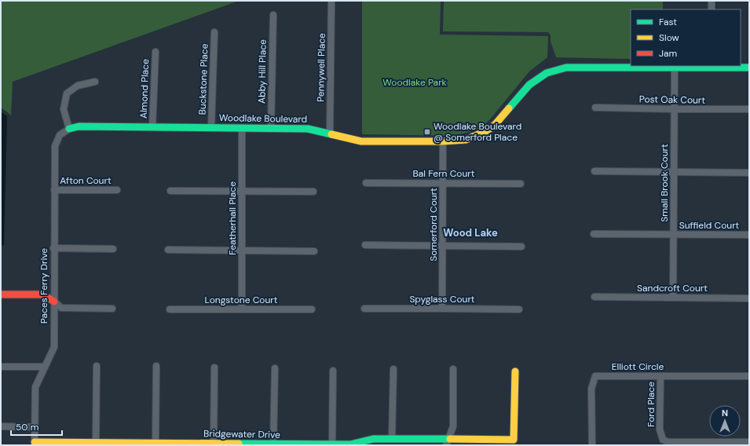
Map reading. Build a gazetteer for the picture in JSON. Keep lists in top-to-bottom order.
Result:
{
  "streets": {
    "street": [
      "Pennywell Place",
      "Abby Hill Place",
      "Buckstone Place",
      "Almond Place",
      "Post Oak Court",
      "Woodlake Boulevard",
      "Bal Fern Court",
      "Afton Court",
      "Small Brook Court",
      "Featherhall Place",
      "Somerford Court",
      "Suffield Court",
      "Paces Ferry Drive",
      "Sandcroft Court",
      "Spyglass Court",
      "Longstone Court",
      "Elliott Circle",
      "Ford Place",
      "Bridgewater Drive"
    ]
  },
  "crossings": [
    ["Pennywell Place", "Woodlake Boulevard"],
    ["Abby Hill Place", "Woodlake Boulevard"],
    ["Buckstone Place", "Woodlake Boulevard"],
    ["Almond Place", "Woodlake Boulevard"],
    ["Post Oak Court", "Small Brook Court"],
    ["Woodlake Boulevard", "Small Brook Court"],
    ["Woodlake Boulevard", "Featherhall Place"],
    ["Woodlake Boulevard", "Somerford Court"],
    ["Woodlake Boulevard", "Paces Ferry Drive"],
    ["Bal Fern Court", "Somerford Court"],
    ["Afton Court", "Paces Ferry Drive"],
    ["Small Brook Court", "Suffield Court"],
    ["Small Brook Court", "Sandcroft Court"],
    ["Featherhall Place", "Longstone Court"],
    ["Somerford Court", "Spyglass Court"],
    ["Paces Ferry Drive", "Bridgewater Drive"],
    ["Elliott Circle", "Ford Place"]
  ],
  "districts": ["Wood Lake"],
  "parks": ["Woodlake Park"],
  "places": {
    "transit": ["Woodlake Boulevard @ Somerford Place"]
  },
  "legend": ["Fast", "Slow", "Jam"],
  "scale_bar": "50 m",
  "north": "top"
}
